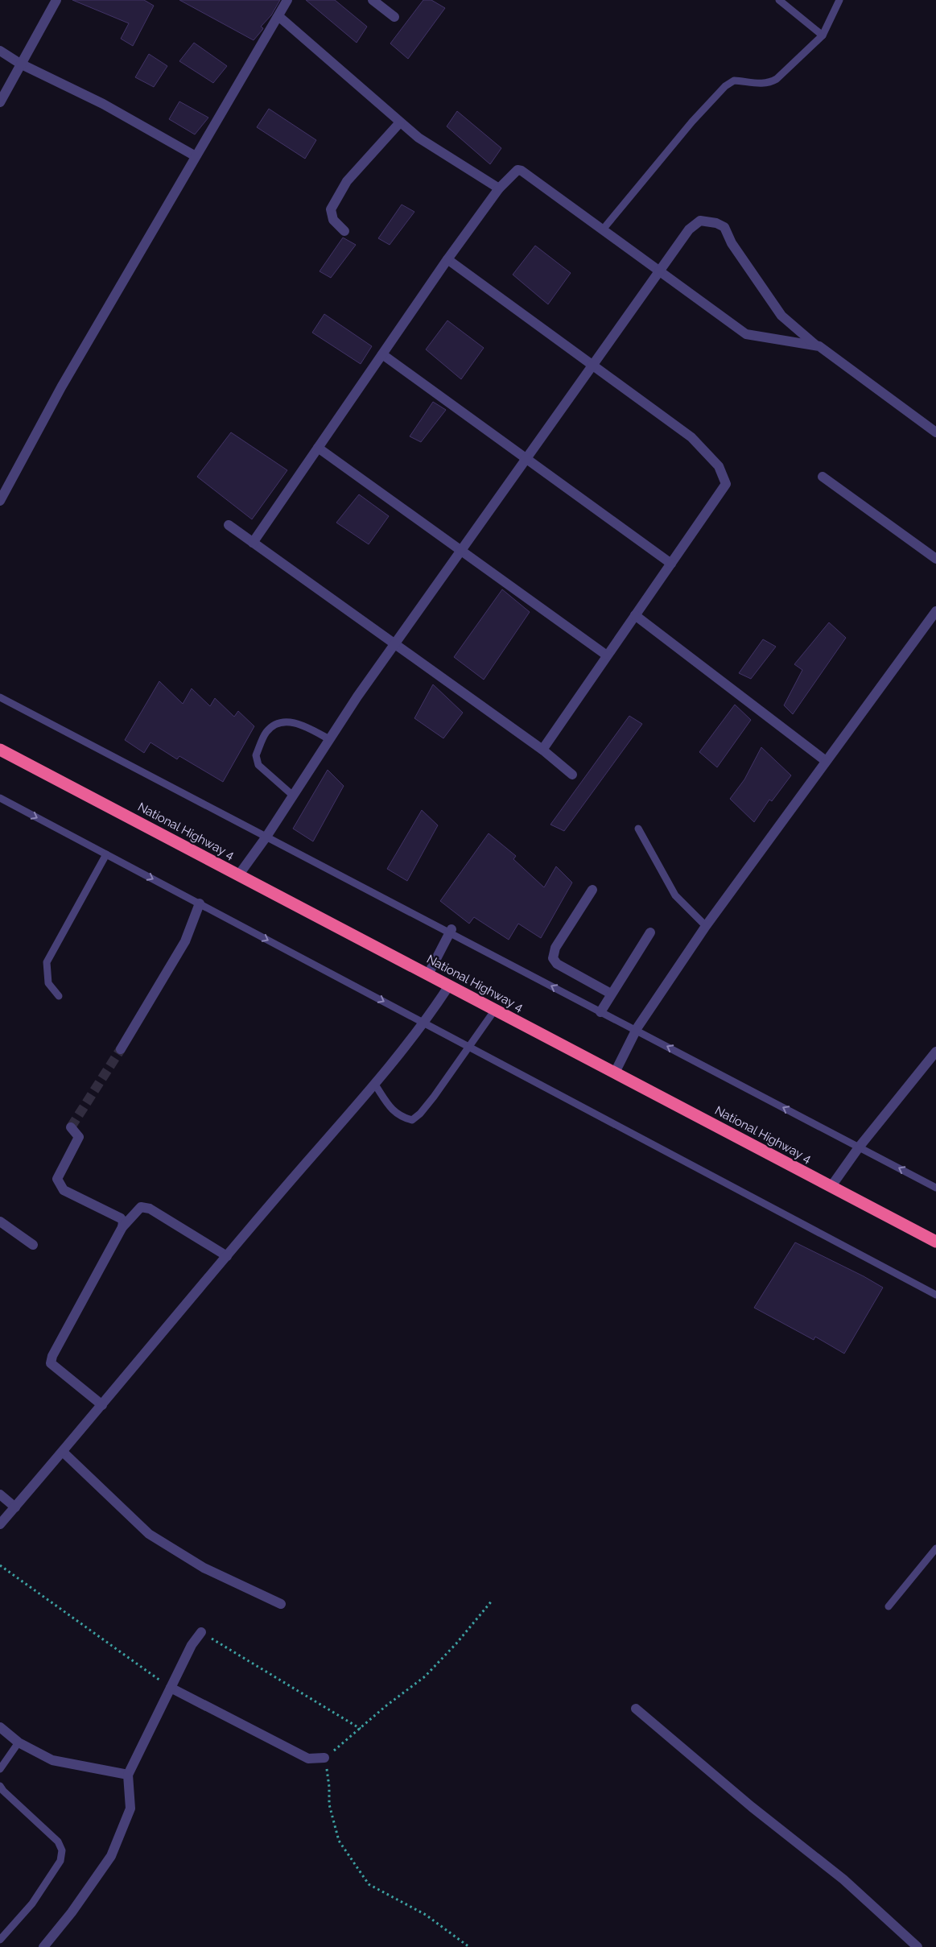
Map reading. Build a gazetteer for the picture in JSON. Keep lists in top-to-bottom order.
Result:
{
  "streets": {
    "highway": ["National Highway 4"]
  }
}
